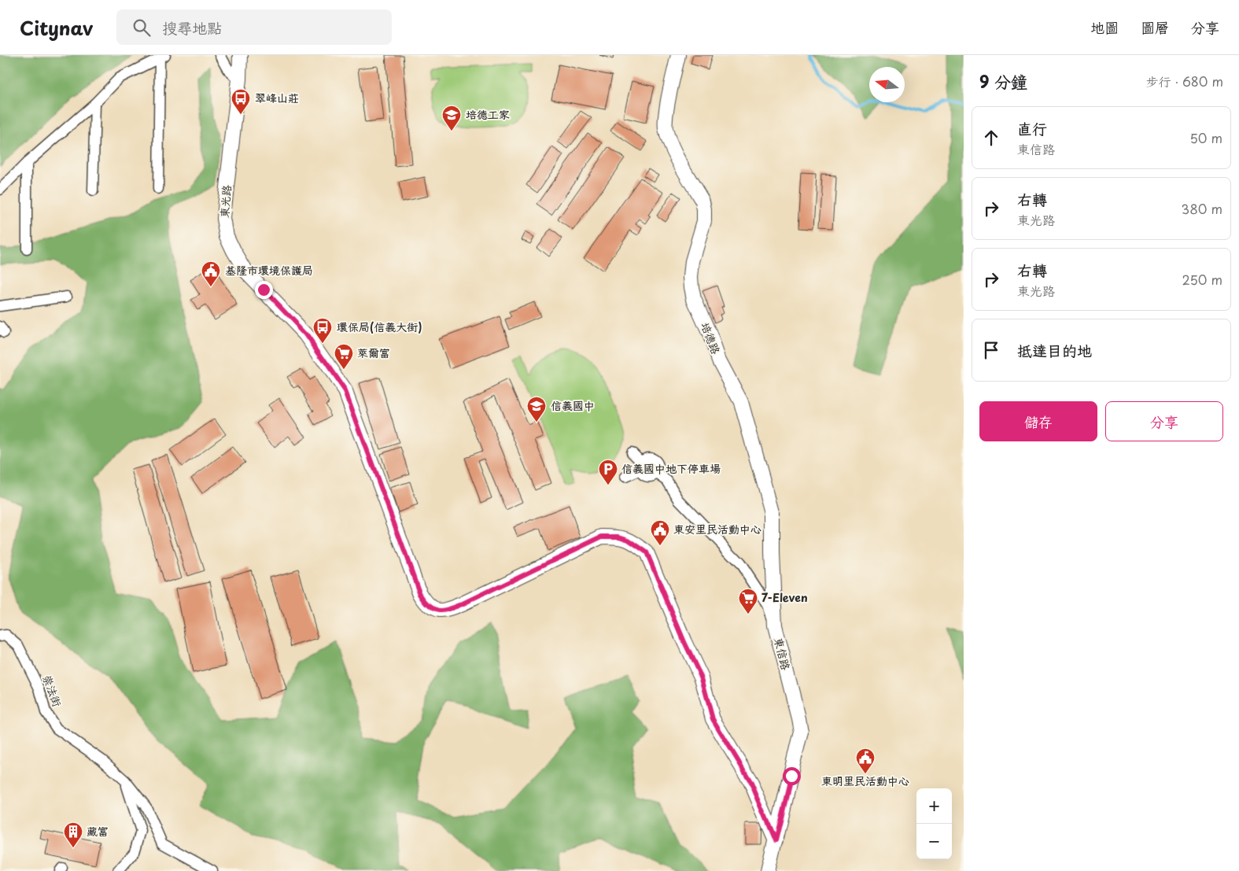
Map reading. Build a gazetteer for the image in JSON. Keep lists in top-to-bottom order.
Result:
{
  "streets": {
    "street": [
      "東光路",
      "培德路",
      "東信路",
      "崇法街"
    ]
  },
  "crossings": [
    ["東光路", "東信路"],
    ["培德路", "東信路"]
  ],
  "places": {
    "bus stop": ["翠峰山莊", "環保局(信義大街)"],
    "school or university": ["培德工家", "信義國中"],
    "public building": ["基隆市環境保護局", "東安里民活動中心", "東明里民活動中心"],
    "supermarket": ["萊爾富", "7-Eleven"],
    "parking": ["信義國中地下停車場"],
    "building": ["藏富"]
  },
  "north": "left",
  "page": {
    "header": "Citynav",
    "search": "搜尋地點",
    "nav": ["地圖", "圖層", "分享"],
    "heading": ["9 分鐘", "步行 · 680 m"],
    "list": [
      ["直行", "東信路", "50 m"],
      ["右轉", "東光路", "380 m"],
      ["右轉", "東光路", "250 m"],
      "抵達目的地"
    ],
    "buttons": ["儲存", "分享"],
    "map_buttons": ["+", "−"]
  }
}
